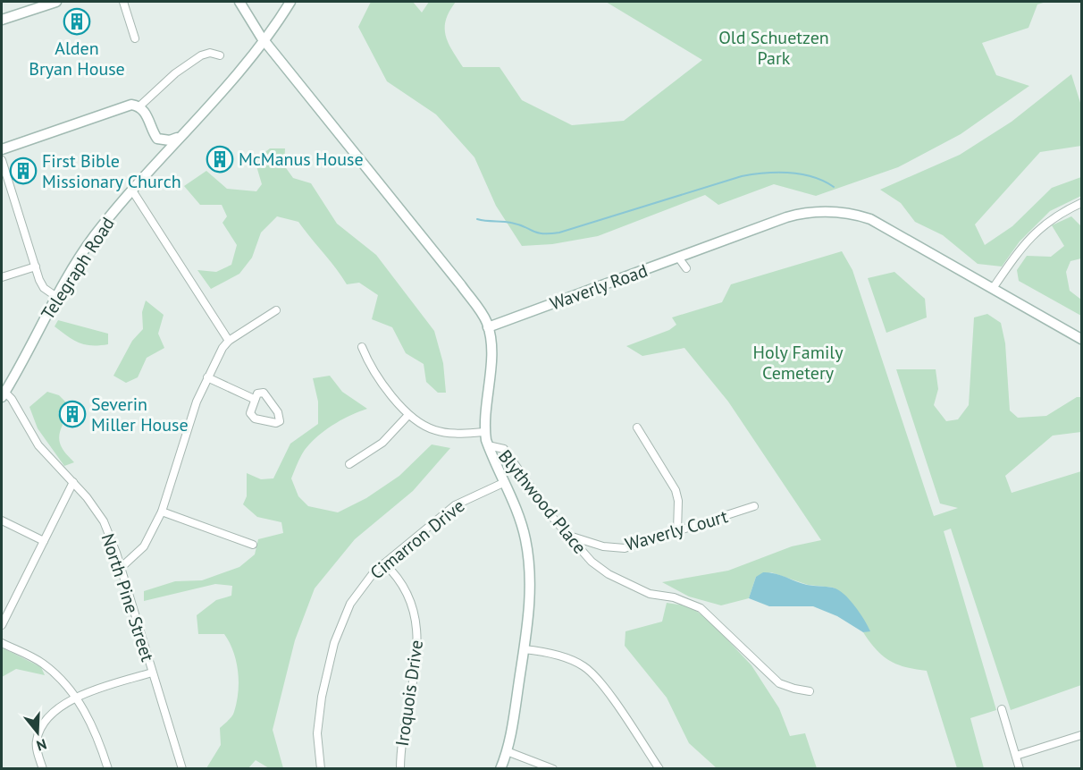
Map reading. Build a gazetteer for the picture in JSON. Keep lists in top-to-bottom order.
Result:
{
  "streets": {
    "street": [
      "Telegraph Road",
      "Waverly Road",
      "Blythwood Place",
      "Waverly Court",
      "Cimarron Drive",
      "North Pine Street",
      "Iroquois Drive"
    ]
  },
  "crossings": [
    ["Telegraph Road", "North Pine Street"],
    ["Blythwood Place", "Waverly Court"],
    ["Cimarron Drive", "Iroquois Drive"]
  ],
  "parks": ["Old Schuetzen Park", "Holy Family Cemetery"],
  "places": {
    "building": [
      "Alden Bryan House",
      "McManus House",
      "First Bible Missionary Church",
      "Severin Miller House"
    ]
  },
  "north": "bottom"
}
